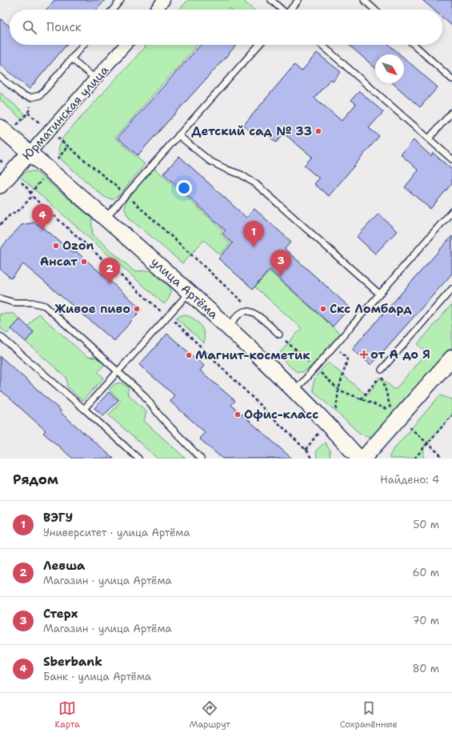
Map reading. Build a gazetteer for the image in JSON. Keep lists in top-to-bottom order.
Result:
{
  "streets": {
    "main road": ["Юрматинская улица", "улица Артёма"]
  },
  "crossings": [
    ["Юрматинская улица", "улица Артёма"]
  ],
  "places": {
    "other": [
      "Детский сад № 33",
      "Ozon",
      "Ансат",
      "Живое пиво",
      "Скс Ломбард",
      "Магнит-косметик",
      "Офис-класс"
    ],
    "health": ["от А до Я"]
  },
  "north": "bottom right",
  "page": {
    "search": "Поиск",
    "pins": [
      "4",
      "1",
      "3",
      "2"
    ],
    "heading": ["Рядом", "Найдено: 4"],
    "list": [
      {
        "mark": "1",
        "name": "ВЭГУ",
        "note": "Университет · улица Артёма",
        "value": "50 m"
      },
      {
        "mark": "2",
        "name": "Левша",
        "note": "Магазин · улица Артёма",
        "value": "60 m"
      },
      {
        "mark": "3",
        "name": "Стерх",
        "note": "Магазин · улица Артёма",
        "value": "70 m"
      },
      {
        "mark": "4",
        "name": "Sberbank",
        "note": "Банк · улица Артёма",
        "value": "80 m"
      }
    ],
    "nav": ["Карта", "Маршрут", "Сохранённые"]
  }
}
